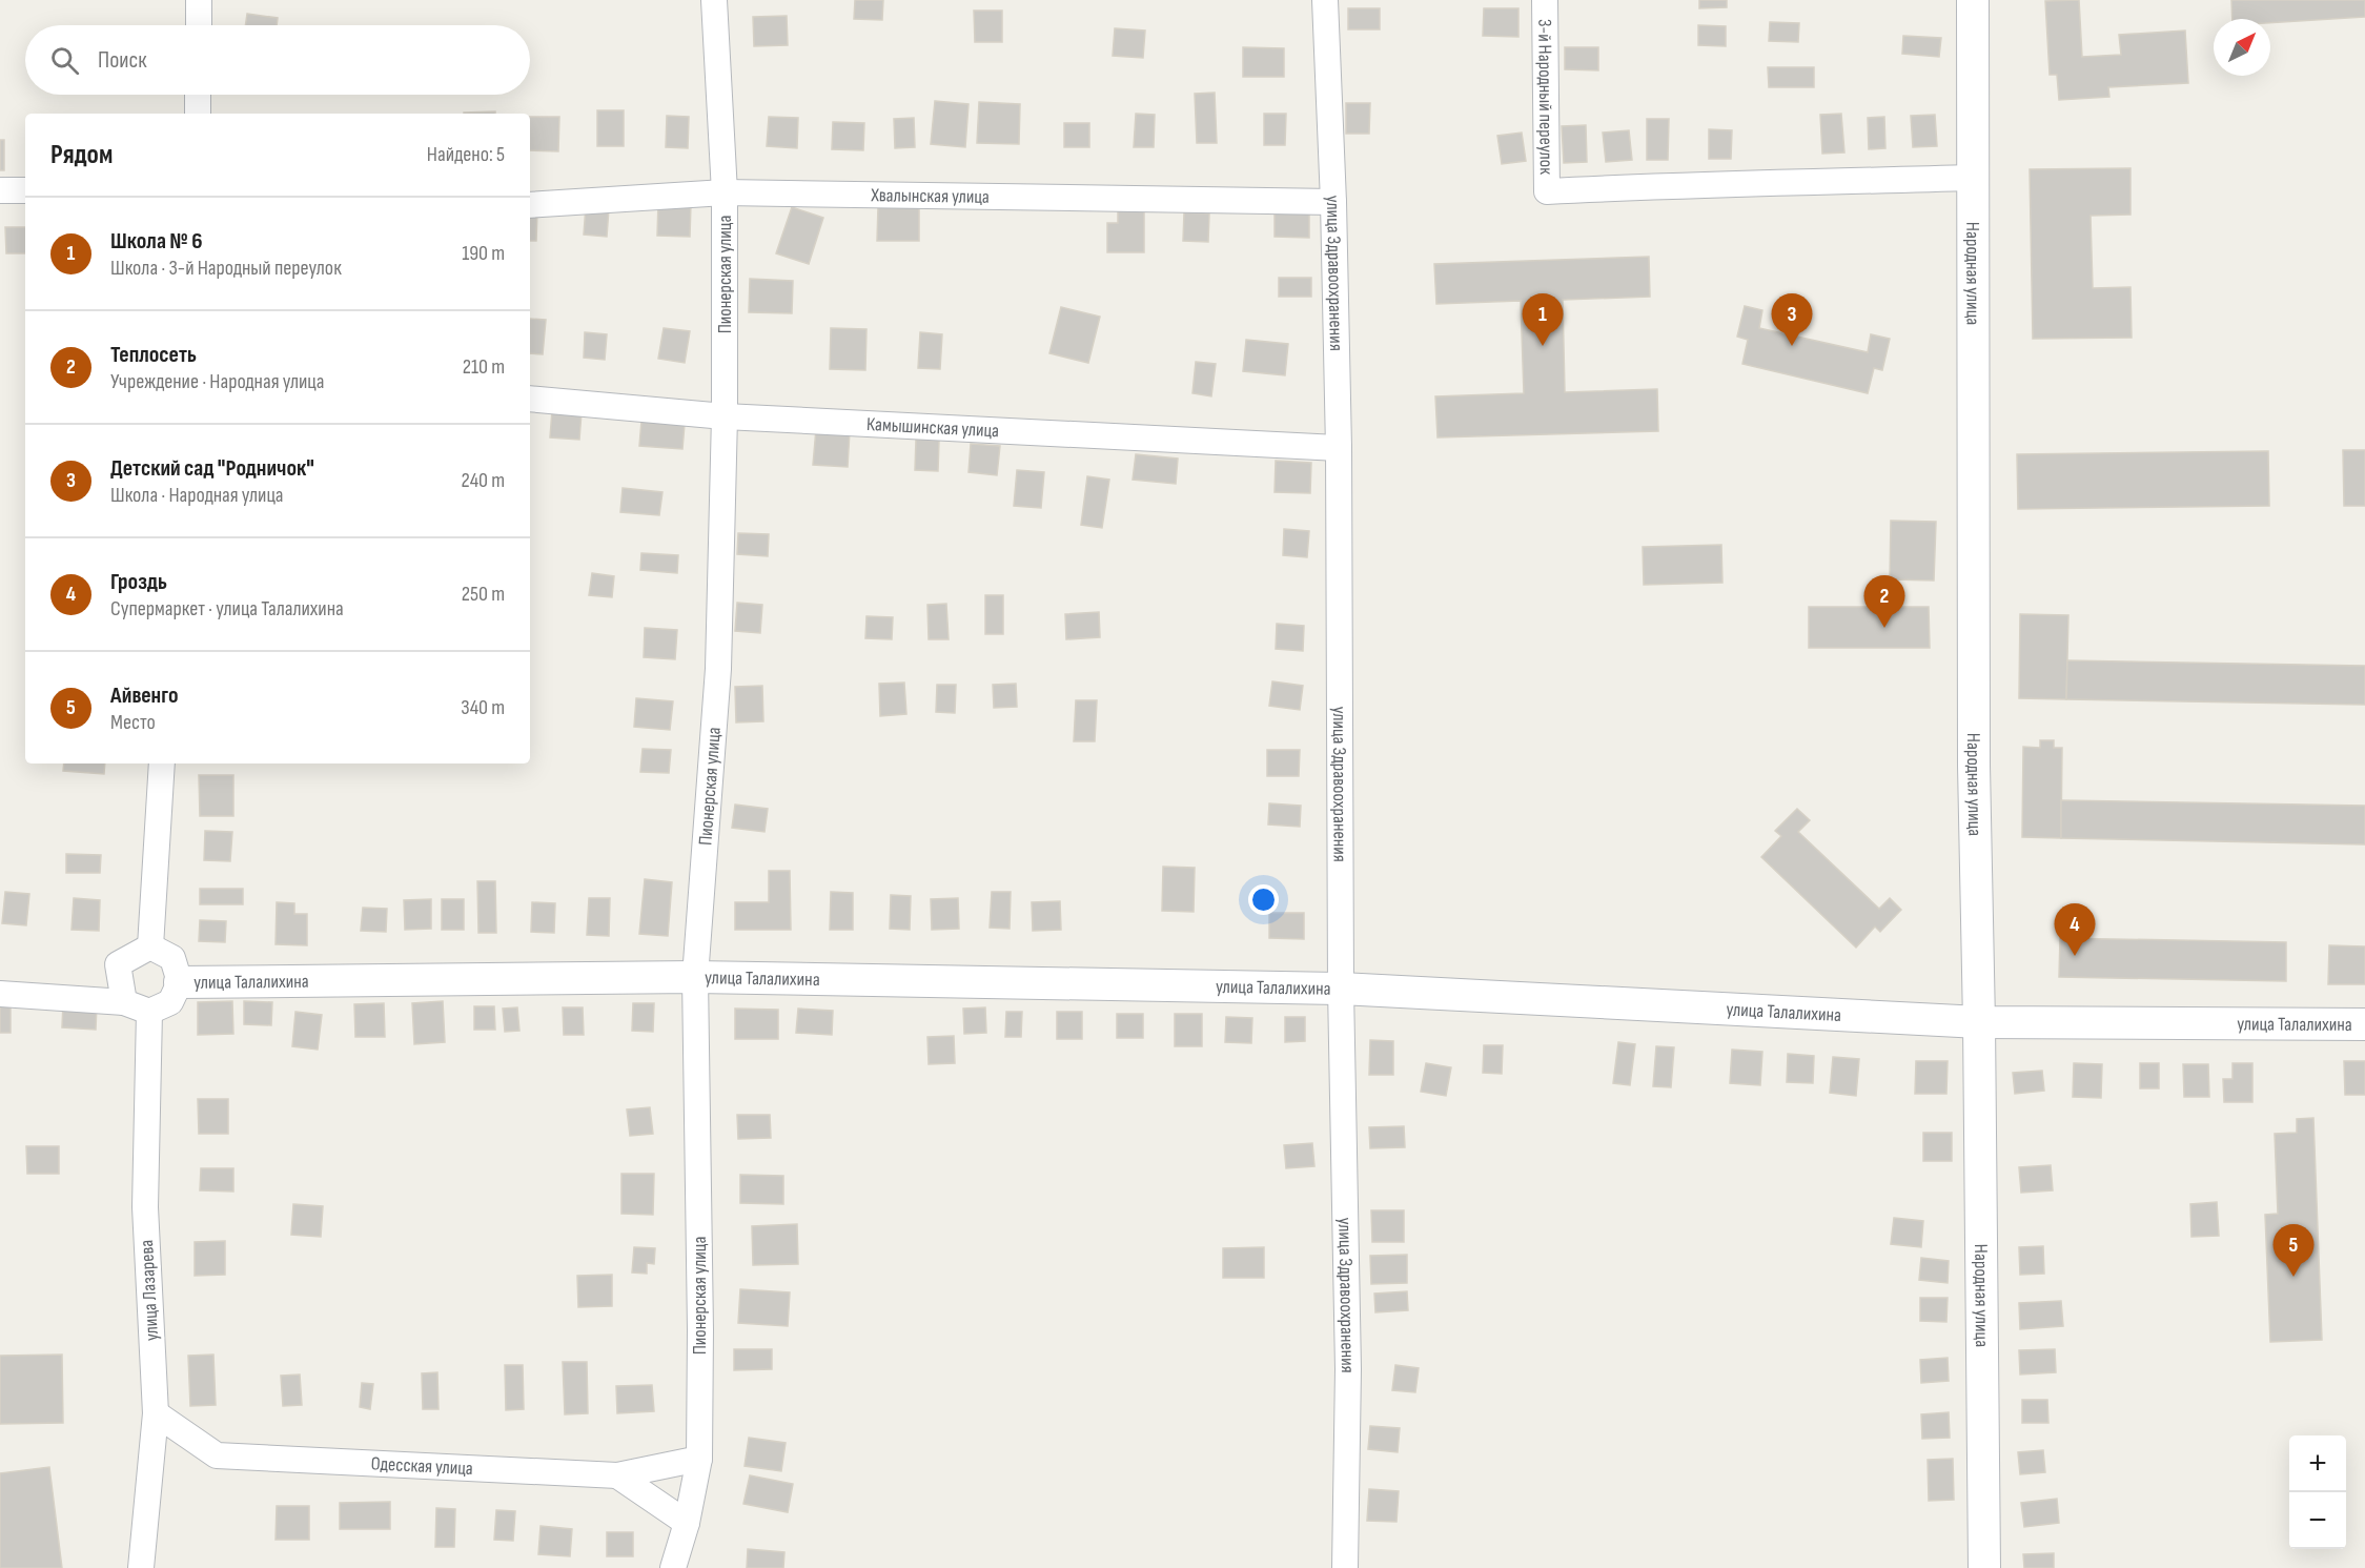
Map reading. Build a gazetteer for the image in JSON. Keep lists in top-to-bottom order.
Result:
{
  "streets": {
    "street": [
      "3-й Народный переулок",
      "Хвалынская улица",
      "улица Здравоохранения",
      "Народная улица",
      "Пионерская улица",
      "Камышинская улица",
      "улица Талалихина",
      "улица Лазарева",
      "Одесская улица"
    ]
  },
  "crossings": [
    ["3-й Народный переулок", "Народная улица"],
    ["Хвалынская улица", "улица Здравоохранения"],
    ["Хвалынская улица", "Пионерская улица"],
    ["улица Здравоохранения", "Камышинская улица"],
    ["улица Здравоохранения", "улица Талалихина"],
    ["Народная улица", "улица Талалихина"],
    ["Пионерская улица", "Камышинская улица"],
    ["Пионерская улица", "улица Талалихина"],
    ["Пионерская улица", "Одесская улица"],
    ["улица Талалихина", "улица Лазарева"],
    ["улица Лазарева", "Одесская улица"]
  ],
  "north": "top right",
  "page": {
    "search": "Поиск",
    "heading": ["Рядом", "Найдено: 5"],
    "list": [
      {
        "mark": "1",
        "name": "Школа № 6",
        "note": "Школа · 3-й Народный переулок",
        "value": "190 m"
      },
      {
        "mark": "2",
        "name": "Теплосеть",
        "note": "Учреждение · Народная улица",
        "value": "210 m"
      },
      {
        "mark": "3",
        "name": "Детский сад \"Родничок\"",
        "note": "Школа · Народная улица",
        "value": "240 m"
      },
      {
        "mark": "4",
        "name": "Гроздь",
        "note": "Супермаркет · улица Талалихина",
        "value": "250 m"
      },
      {
        "mark": "5",
        "name": "Айвенго",
        "note": "Место",
        "value": "340 m"
      }
    ],
    "pins": [
      "1",
      "3",
      "2",
      "4",
      "5"
    ],
    "map_buttons": ["+", "−"]
  }
}
